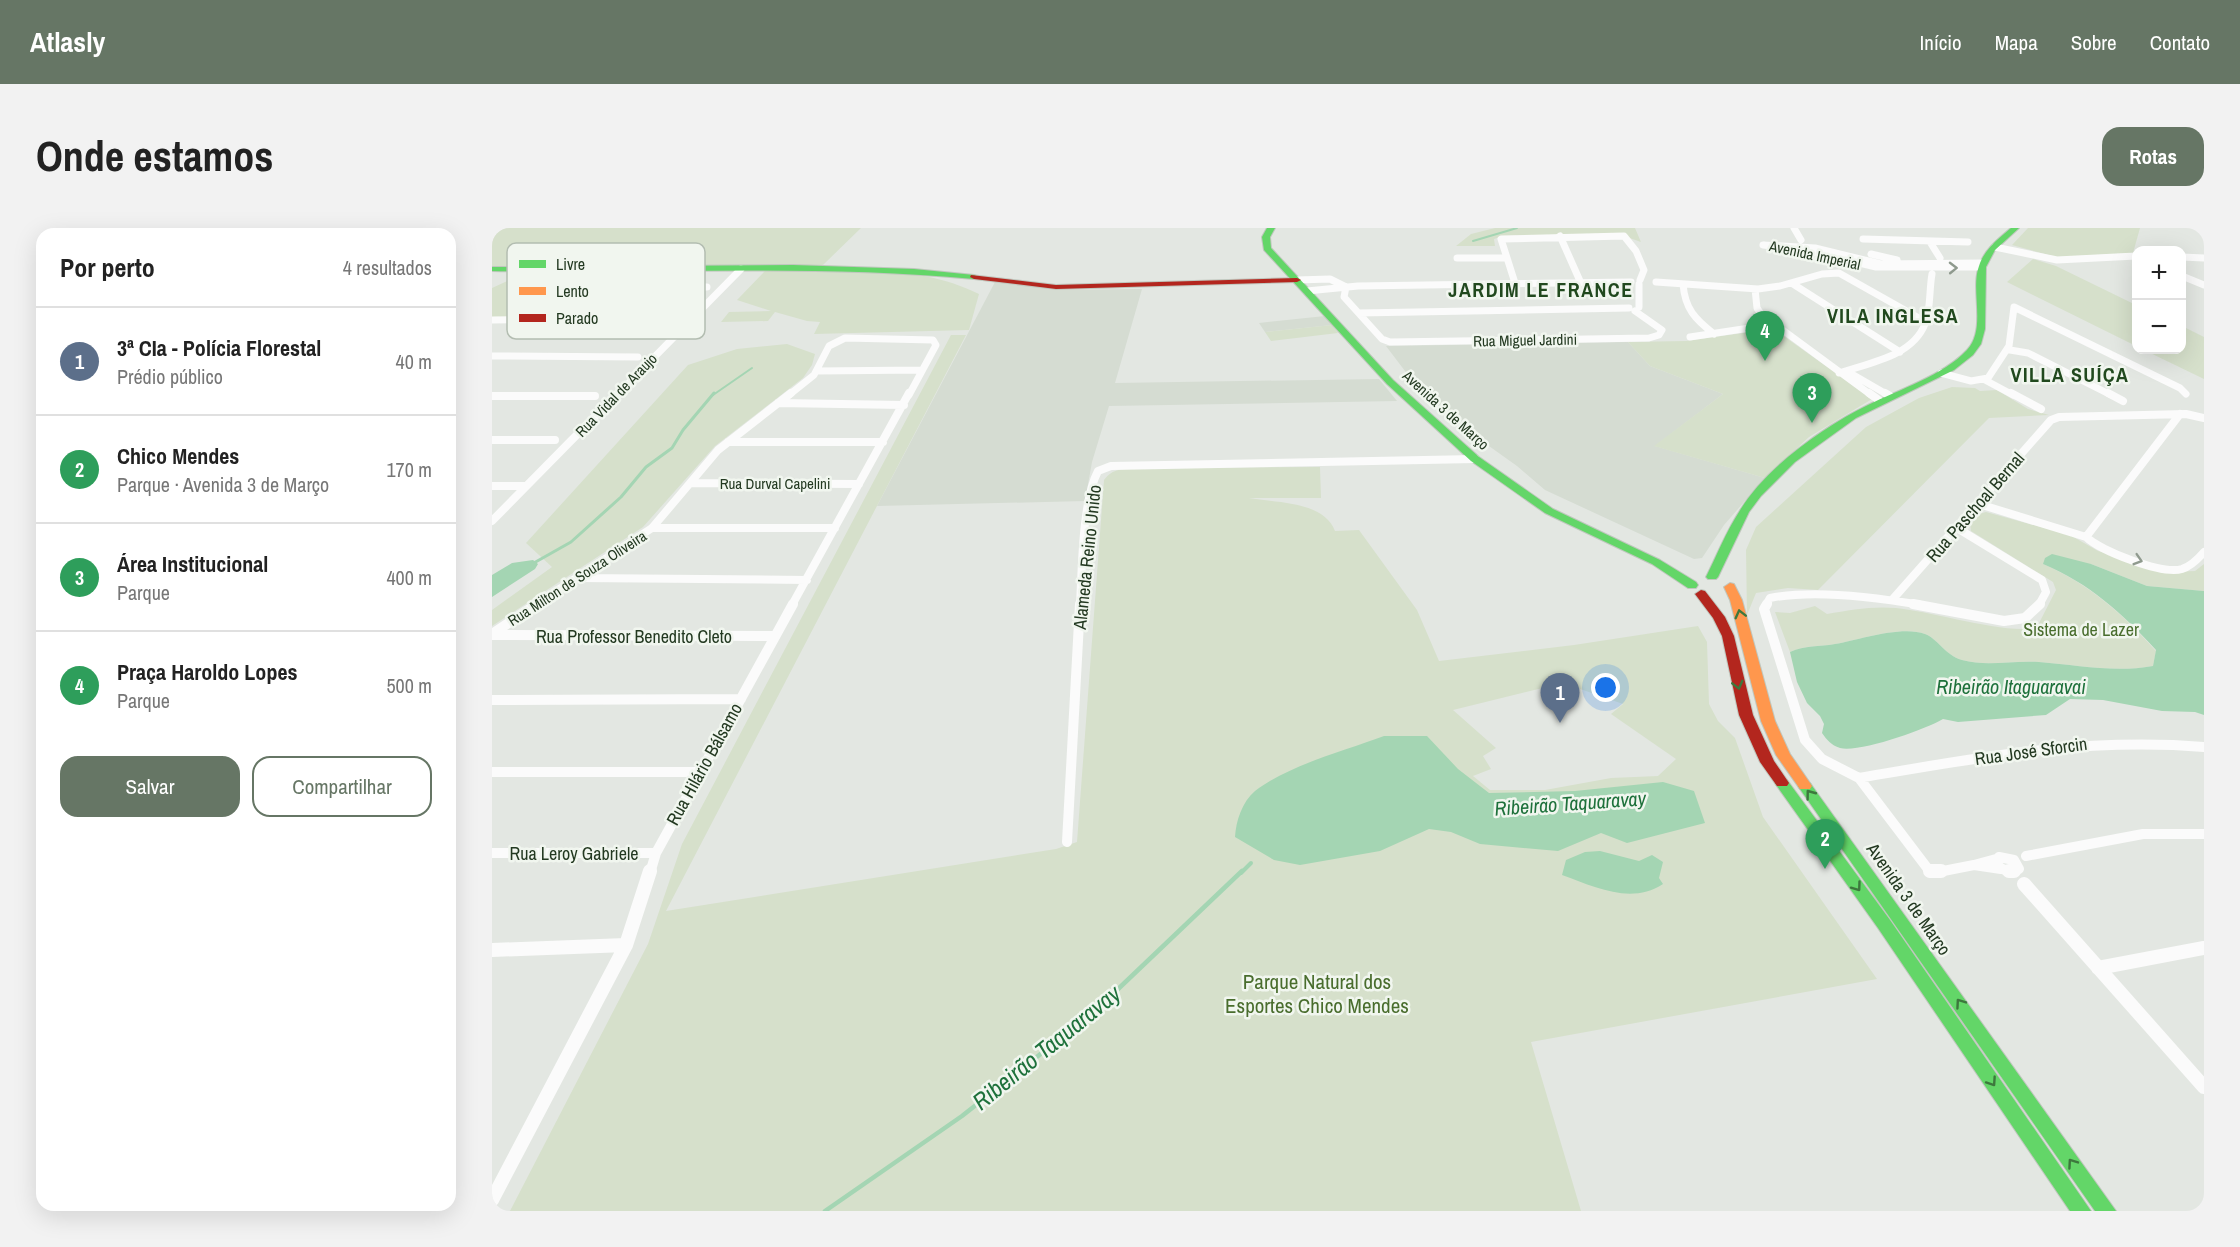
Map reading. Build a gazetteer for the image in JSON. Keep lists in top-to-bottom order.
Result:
{
  "streets": {
    "main road": ["Avenida 3 de Março"],
    "street": [
      "Avenida Imperial",
      "Rua Miguel Jardini",
      "Rua Vidal de Araujo",
      "Rua Durval Capelini",
      "Rua Paschoal Bernal",
      "Alameda Reino Unido",
      "Rua Milton de Souza Oliveira",
      "Rua Professor Benedito Cleto",
      "Rua José Sforcin",
      "Rua Hilário Bálsamo",
      "Rua Leroy Gabriele"
    ]
  },
  "crossings": [
    ["Avenida 3 de Março", "Alameda Reino Unido"],
    ["Rua Durval Capelini", "Rua Milton de Souza Oliveira"],
    ["Rua Durval Capelini", "Rua Hilário Bálsamo"],
    ["Rua Milton de Souza Oliveira", "Rua Professor Benedito Cleto"],
    ["Rua Milton de Souza Oliveira", "Rua Hilário Bálsamo"],
    ["Rua Professor Benedito Cleto", "Rua Hilário Bálsamo"],
    ["Rua Hilário Bálsamo", "Rua Leroy Gabriele"]
  ],
  "districts": ["JARDIM LE FRANCE", "VILA INGLESA", "VILLA SUÍÇA"],
  "water": ["Ribeirão Itaguaravai", "Ribeirão Taquaravay"],
  "parks": ["Sistema de Lazer", "Parque Natural dos Esportes Chico Mendes"],
  "legend": ["Livre", "Lento", "Parado"],
  "page": {
    "header": "Atlasly",
    "nav": [
      "Início",
      "Mapa",
      "Sobre",
      "Contato"
    ],
    "buttons": [
      "Rotas",
      ["Salvar", "Compartilhar"]
    ],
    "title": "Onde estamos",
    "heading": ["Por perto", "4 resultados"],
    "map_buttons": ["+", "−"],
    "list": [
      {
        "mark": "1",
        "name": "3ª CIa - Polícia Florestal",
        "note": "Prédio público",
        "value": "40 m"
      },
      {
        "mark": "2",
        "name": "Chico Mendes",
        "note": "Parque · Avenida 3 de Março",
        "value": "170 m"
      },
      {
        "mark": "3",
        "name": "Área Institucional",
        "note": "Parque",
        "value": "400 m"
      },
      {
        "mark": "4",
        "name": "Praça Haroldo Lopes",
        "note": "Parque",
        "value": "500 m"
      }
    ],
    "pins": [
      "4",
      "3",
      "1",
      "2"
    ]
  }
}
